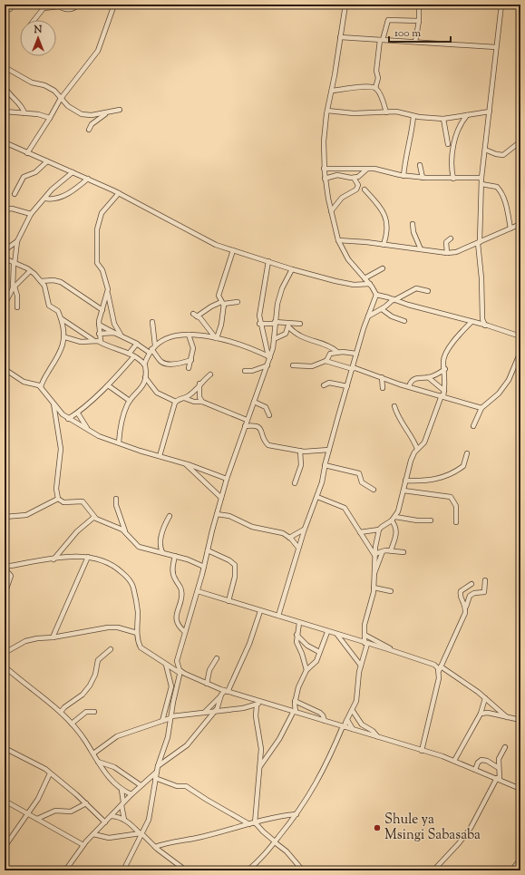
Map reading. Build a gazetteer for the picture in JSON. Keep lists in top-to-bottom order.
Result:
{
  "places": ["Shule ya Msingi Sabasaba"],
  "scale_bar": "100 m",
  "north": "top"
}
